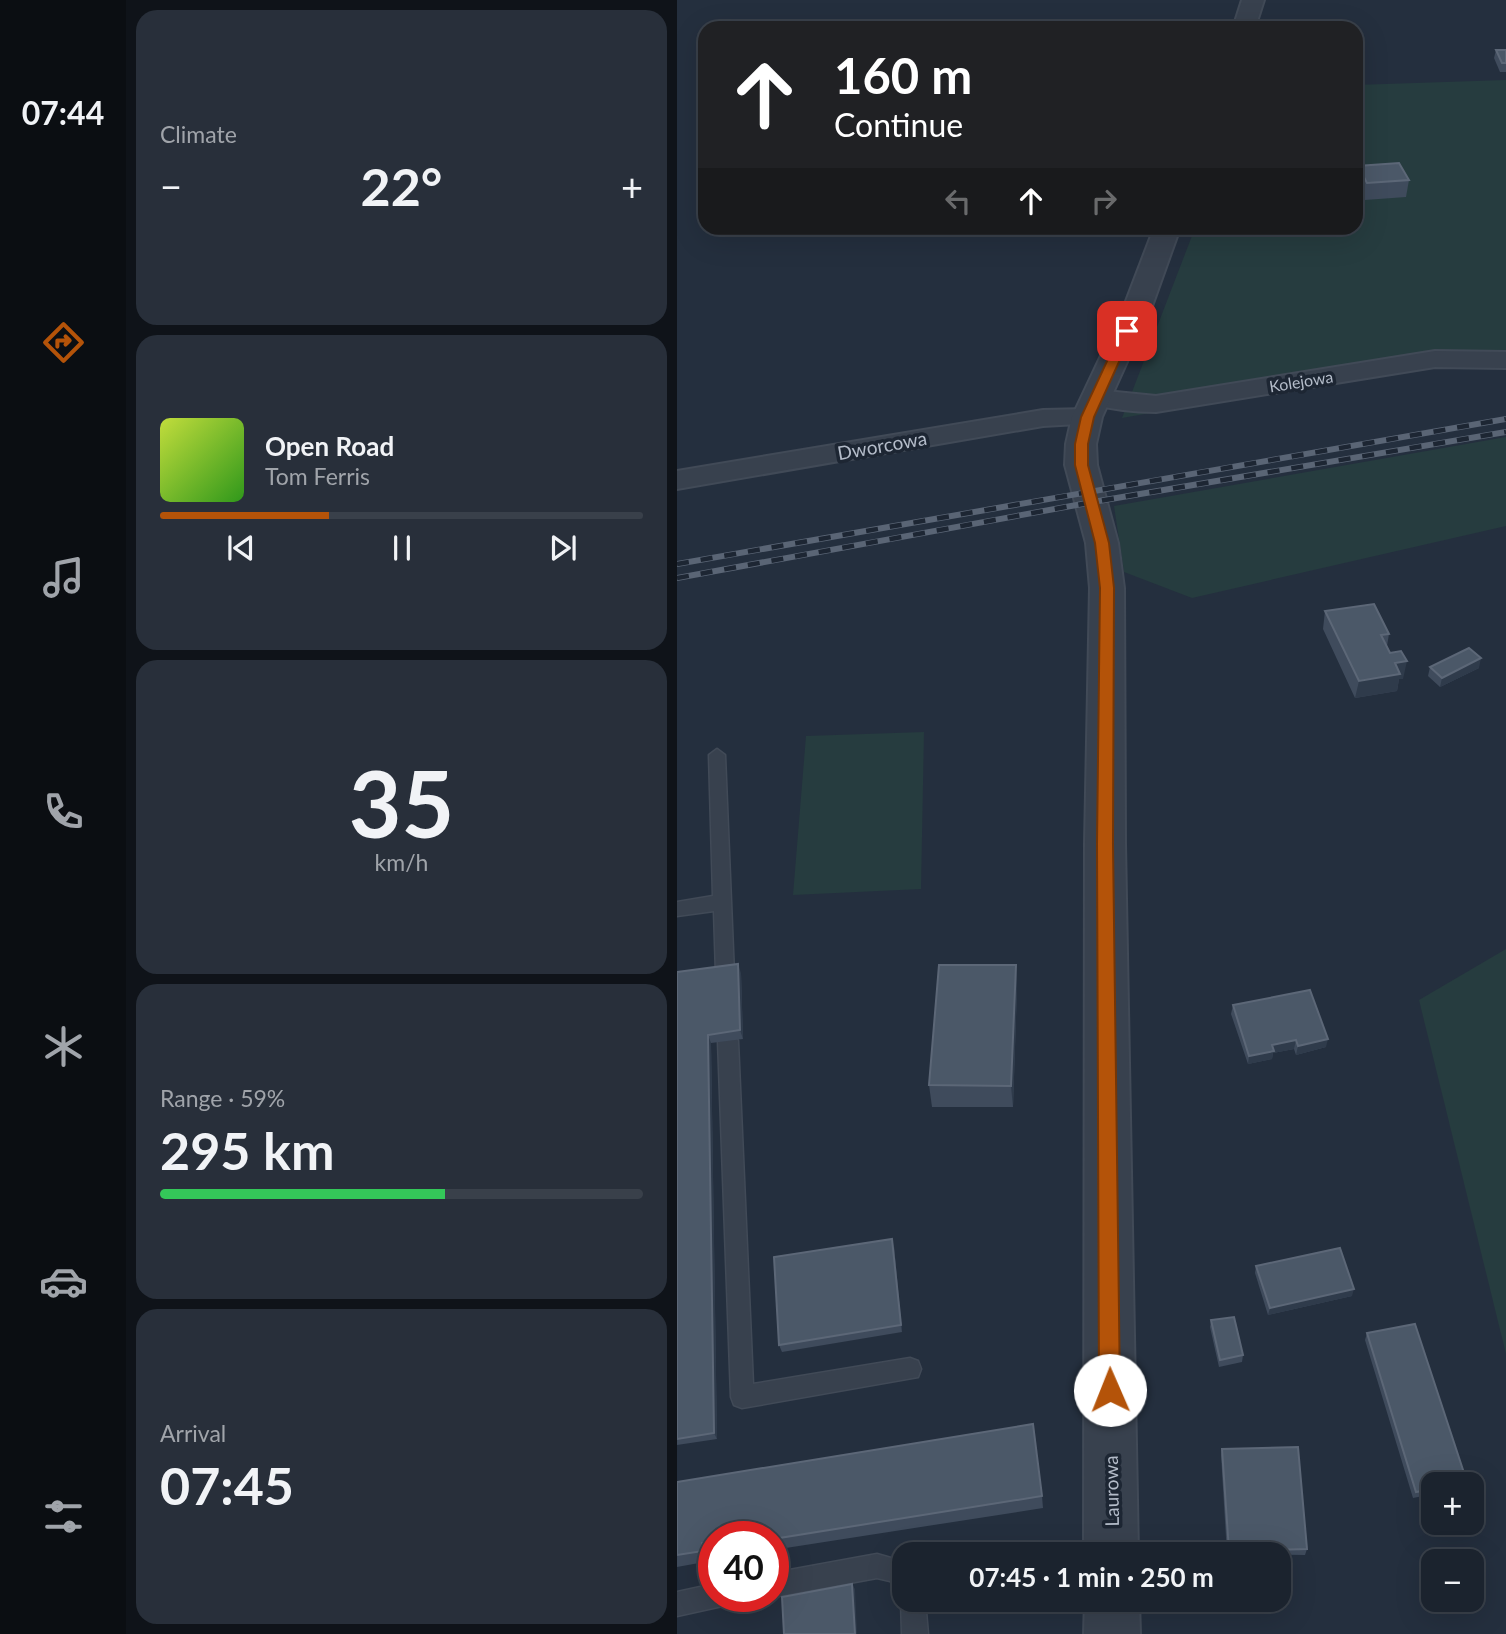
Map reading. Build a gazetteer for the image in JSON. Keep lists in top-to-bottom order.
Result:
{
  "streets": {
    "street": ["Kolejowa", "Dworcowa", "Laurowa"]
  },
  "crossings": [
    ["Kolejowa", "Dworcowa"],
    ["Kolejowa", "Laurowa"],
    ["Dworcowa", "Laurowa"]
  ],
  "page": {
    "tabs": "07:44",
    "tile": [
      "Climate",
      ["35", "km/h"],
      ["Range · 59%", "295 km"],
      ["Arrival", "07:45"]
    ],
    "turn": ["160 m", "Continue"],
    "heat": ["−", "22°", "+"],
    "song": ["Open Road", "Tom Ferris"],
    "map_buttons": ["+", "−"],
    "limit": "40",
    "trip": "07:45 · 1 min · 250 m"
  }
}
